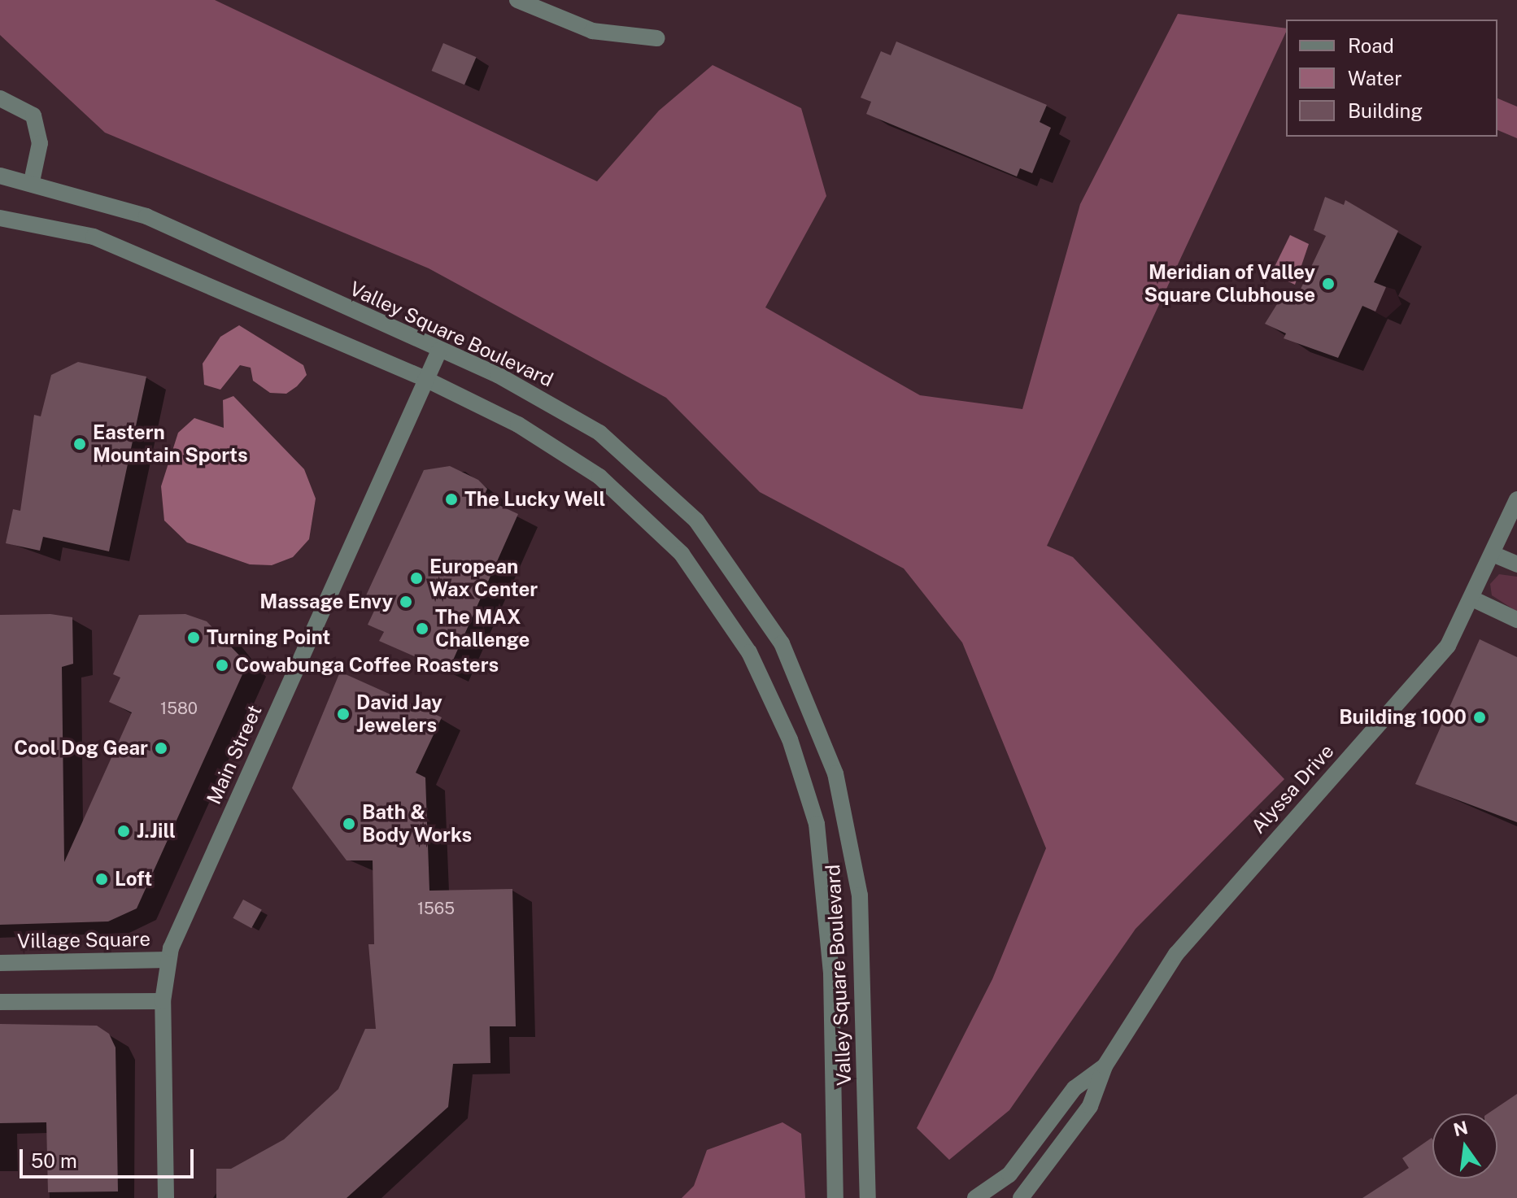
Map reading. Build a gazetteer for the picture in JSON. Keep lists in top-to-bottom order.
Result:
{
  "streets": {
    "street": [
      "Valley Square Boulevard",
      "Main Street",
      "Alyssa Drive",
      "Village Square"
    ]
  },
  "crossings": [
    ["Valley Square Boulevard", "Main Street"],
    ["Main Street", "Village Square"]
  ],
  "places": [
    "Meridian of Valley Square Clubhouse",
    "Eastern Mountain Sports",
    "The Lucky Well",
    "European Wax Center",
    "Massage Envy",
    "The MAX Challenge",
    "Turning Point",
    "Cowabunga Coffee Roasters",
    "David Jay Jewelers",
    "Building 1000",
    "Cool Dog Gear",
    "Bath & Body Works",
    "J.Jill",
    "Loft"
  ],
  "house_numbers": ["1580", "1565"],
  "legend": ["Road", "Water", "Building"],
  "scale_bar": "50 m",
  "north": "top"
}
